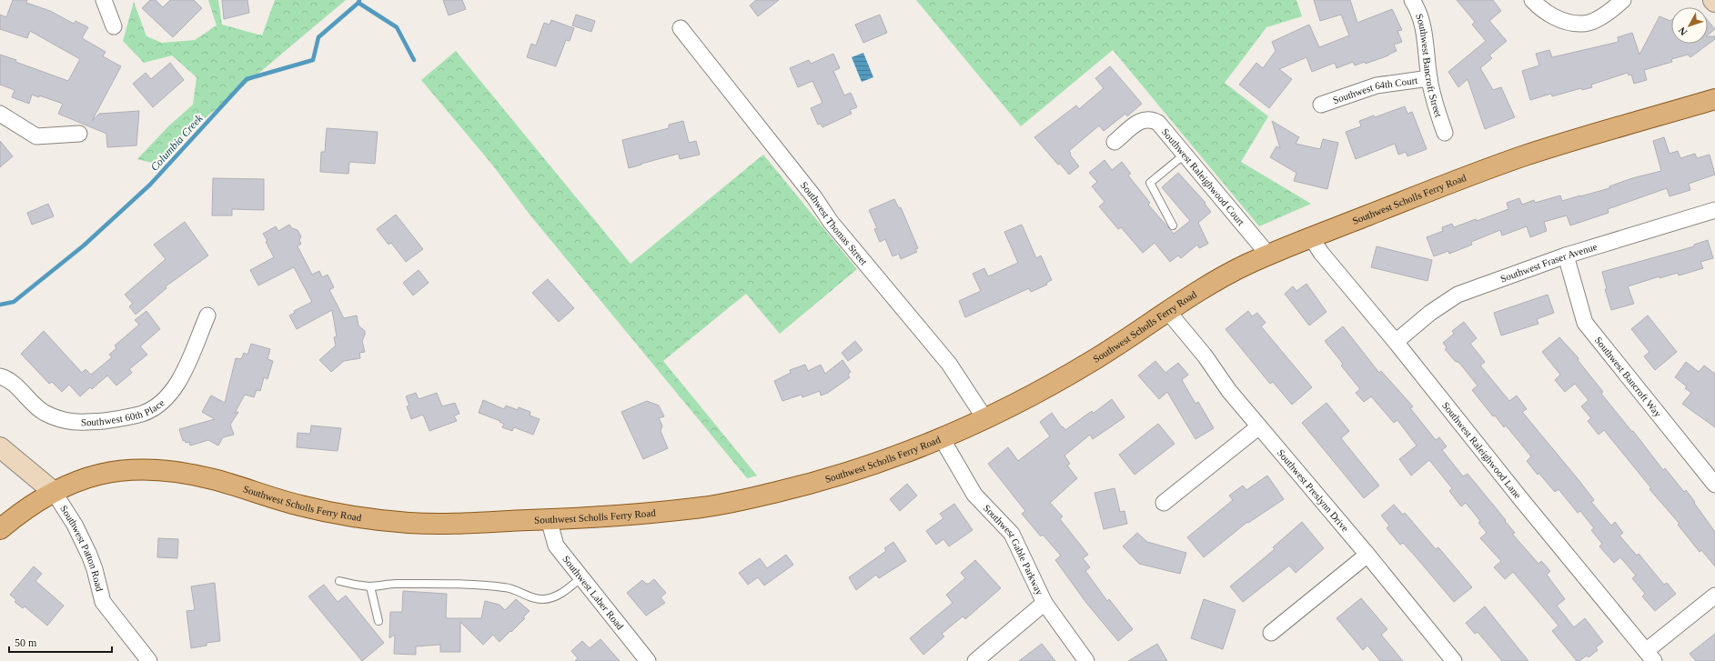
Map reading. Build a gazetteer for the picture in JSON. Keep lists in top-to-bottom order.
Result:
{
  "streets": {
    "main road": ["Southwest Scholls Ferry Road"],
    "street": [
      "Southwest Bancroft Street",
      "Southwest 64th Court",
      "Southwest Raleighwood Court",
      "Southwest Thomas Street",
      "Southwest Fraser Avenue",
      "Southwest Bancroft Way",
      "Southwest 60th Place",
      "Southwest Raleighwood Lane",
      "Southwest Preslynn Drive",
      "Southwest Patton Road",
      "Southwest Gable Parkway",
      "Southwest Laber Road"
    ]
  },
  "crossings": [
    ["Southwest Bancroft Street", "Southwest 64th Court"],
    ["Southwest Raleighwood Court", "Southwest Scholls Ferry Road"],
    ["Southwest Scholls Ferry Road", "Southwest Thomas Street"],
    ["Southwest Scholls Ferry Road", "Southwest Raleighwood Lane"],
    ["Southwest Scholls Ferry Road", "Southwest Preslynn Drive"],
    ["Southwest Scholls Ferry Road", "Southwest Patton Road"],
    ["Southwest Scholls Ferry Road", "Southwest Gable Parkway"],
    ["Southwest Scholls Ferry Road", "Southwest Laber Road"],
    ["Southwest Fraser Avenue", "Southwest Bancroft Way"],
    ["Southwest Fraser Avenue", "Southwest Raleighwood Lane"]
  ],
  "water": ["Columbia Creek"],
  "scale_bar": "50 m",
  "north": "bottom left"
}
